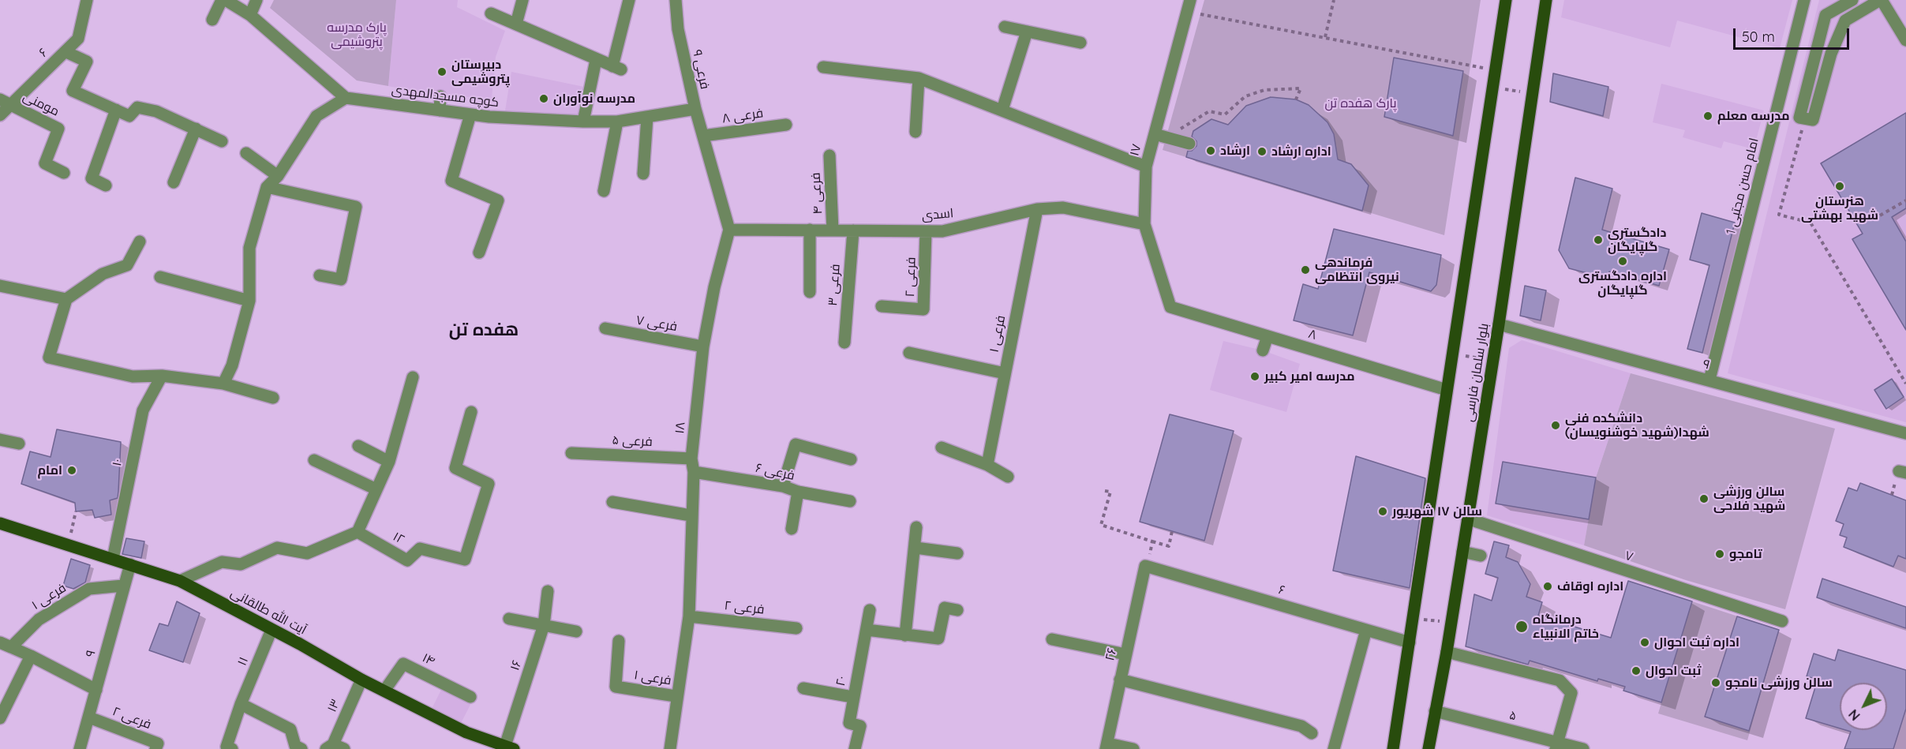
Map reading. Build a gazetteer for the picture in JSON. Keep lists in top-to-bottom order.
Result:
{
  "streets": {
    "main road": ["بلوار سلمان فارسی", "آیت الله طالقانی"],
    "street": [
      "۶",
      "فرعی ۹",
      "کوچه مسجدالمهدی",
      "مومنی",
      "فرعی ۸",
      "۱۷",
      "امام حسن مجتبی 1",
      "فرعی ۴",
      "اسدی",
      "فرعی ۲",
      "فرعی ۳",
      "فرعی ۷",
      "فرعی ۱",
      "۸",
      "۹",
      "۱۸",
      "فرعی ۵",
      "۱۰",
      "فرعی ۶",
      "۱۲",
      "۷",
      "۲۶",
      "۱۴",
      "۱۱",
      "۱۶",
      "۲۰",
      "۱۳",
      "۵"
    ]
  },
  "crossings": [
    ["۶", "مومنی"],
    ["۶", "بلوار سلمان فارسی"],
    ["۶", "۲۶"],
    ["فرعی ۹", "کوچه مسجدالمهدی"],
    ["۱۷", "اسدی"],
    ["۱۷", "۸"],
    ["امام حسن مجتبی 1", "۹"],
    ["فرعی ۴", "اسدی"],
    ["اسدی", "فرعی ۲"],
    ["اسدی", "فرعی ۳"],
    ["اسدی", "فرعی ۱"],
    ["اسدی", "۱۸"],
    ["فرعی ۲", "۹"],
    ["فرعی ۲", "۱۸"],
    ["فرعی ۷", "۱۸"],
    ["فرعی ۱", "۹"],
    ["فرعی ۱", "۱۸"],
    ["۸", "بلوار سلمان فارسی"],
    ["۹", "بلوار سلمان فارسی"],
    ["۹", "آیت الله طالقانی"],
    ["بلوار سلمان فارسی", "۷"],
    ["بلوار سلمان فارسی", "۵"],
    ["۱۸", "فرعی ۵"],
    ["۱۸", "فرعی ۶"],
    ["۱۰", "آیت الله طالقانی"],
    ["آیت الله طالقانی", "۱۴"],
    ["آیت الله طالقانی", "۱۱"],
    ["آیت الله طالقانی", "۱۶"],
    ["آیت الله طالقانی", "۱۳"]
  ],
  "districts": ["هفده تن"],
  "parks": ["پارک مدرسه پتروشیمی", "پارک هفده تن"],
  "places": [
    "دبیرستان پتروشیمی",
    "مدرسه نوآوران",
    "مدرسه معلم",
    "ارشاد",
    "اداره ارشاد",
    "هنرستان شهید بهشتی",
    "دادگستری گلپایگان",
    "اداره دادگستری گلپایگان",
    "فرماندهی نیروی انتظامی",
    "مدرسه امیر کبیر",
    "دانشکده فنی شهدا(شهید خوشنویسان)",
    "امام",
    "سالن ورزشی شهید فلاحی",
    "سالن ۱۷ شهریور",
    "تامجو",
    "اداره اوقاف",
    "درمانگاه خاتم الانبیاء",
    "اداره ثبت احوال",
    "ثبت احوال",
    "سالن ورزشی نامجو"
  ],
  "scale_bar": "50 m",
  "north": "bottom left"
}
